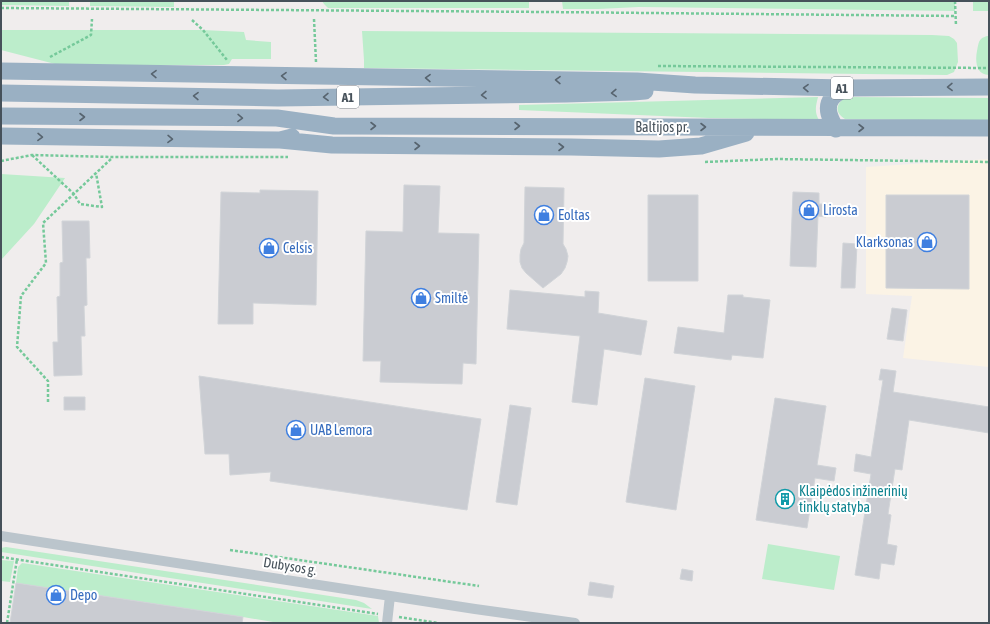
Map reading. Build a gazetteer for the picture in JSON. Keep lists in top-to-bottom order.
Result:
{
  "streets": {
    "highway": ["A1", "Baltijos pr."],
    "street": ["Dubysos g."]
  },
  "crossings": [
    ["A1", "Baltijos pr."]
  ],
  "places": {
    "shop": [
      "Lirosta",
      "Eoltas",
      "Klarksonas",
      "Celsis",
      "Smiltė",
      "UAB Lemora",
      "Depo"
    ],
    "building": ["Klaipėdos inžinerinių tinklų statyba"]
  }
}
